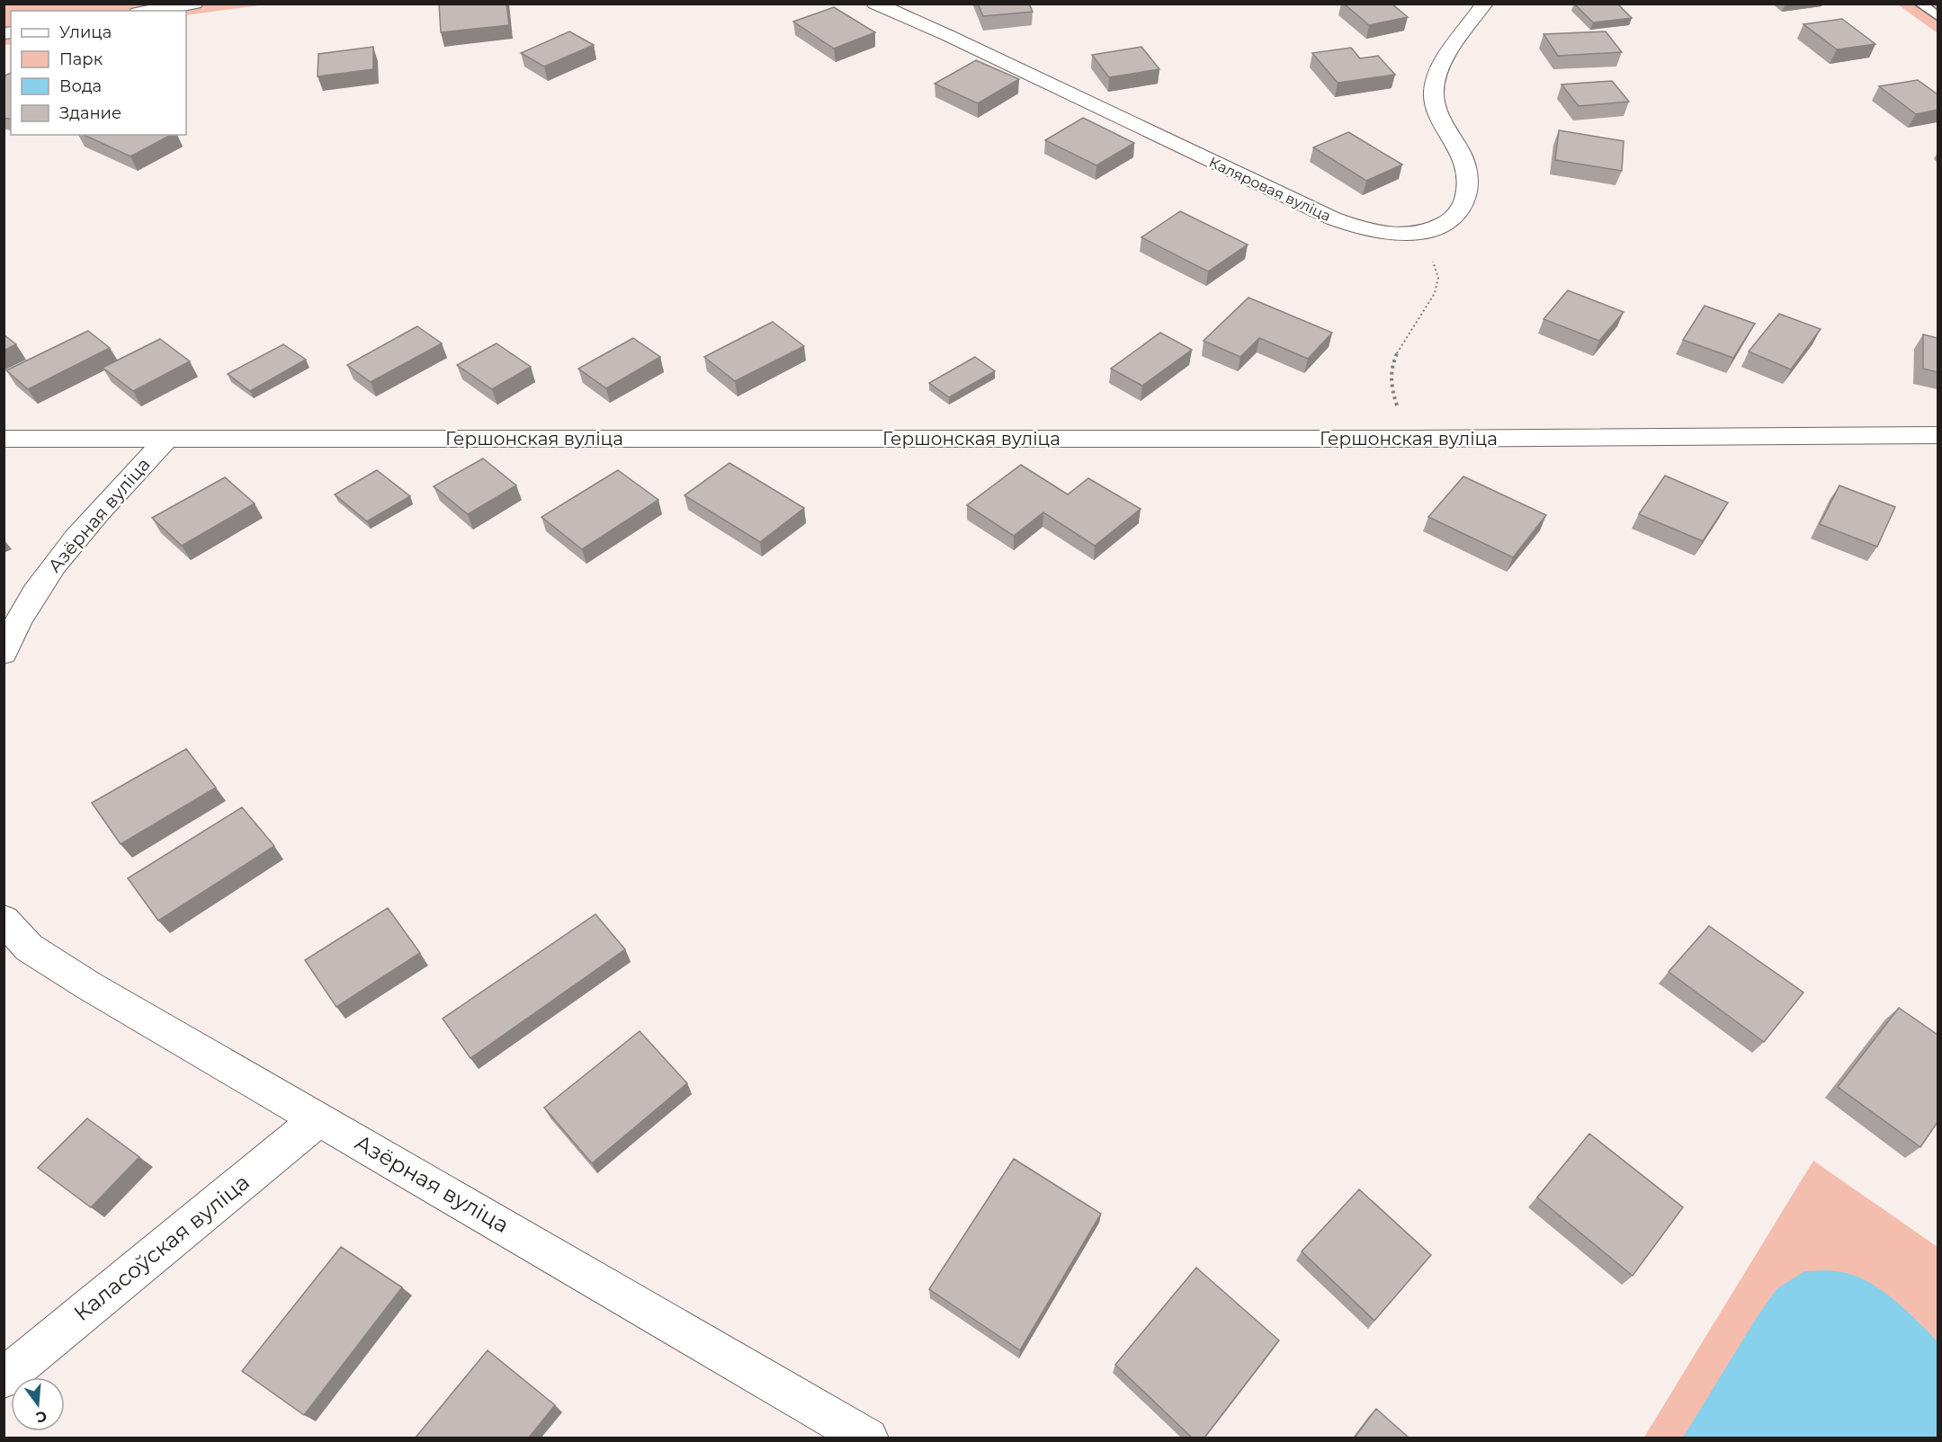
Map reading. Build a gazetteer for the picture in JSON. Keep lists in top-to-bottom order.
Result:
{
  "streets": {
    "street": [
      "Каляровая вуліца",
      "Гершонская вуліца",
      "Азёрная вуліца",
      "Каласоўская вуліца"
    ]
  },
  "crossings": [
    ["Гершонская вуліца", "Азёрная вуліца"],
    ["Азёрная вуліца", "Каласоўская вуліца"]
  ],
  "legend": [
    "Улица",
    "Парк",
    "Вода",
    "Здание"
  ],
  "north": "bottom"
}
